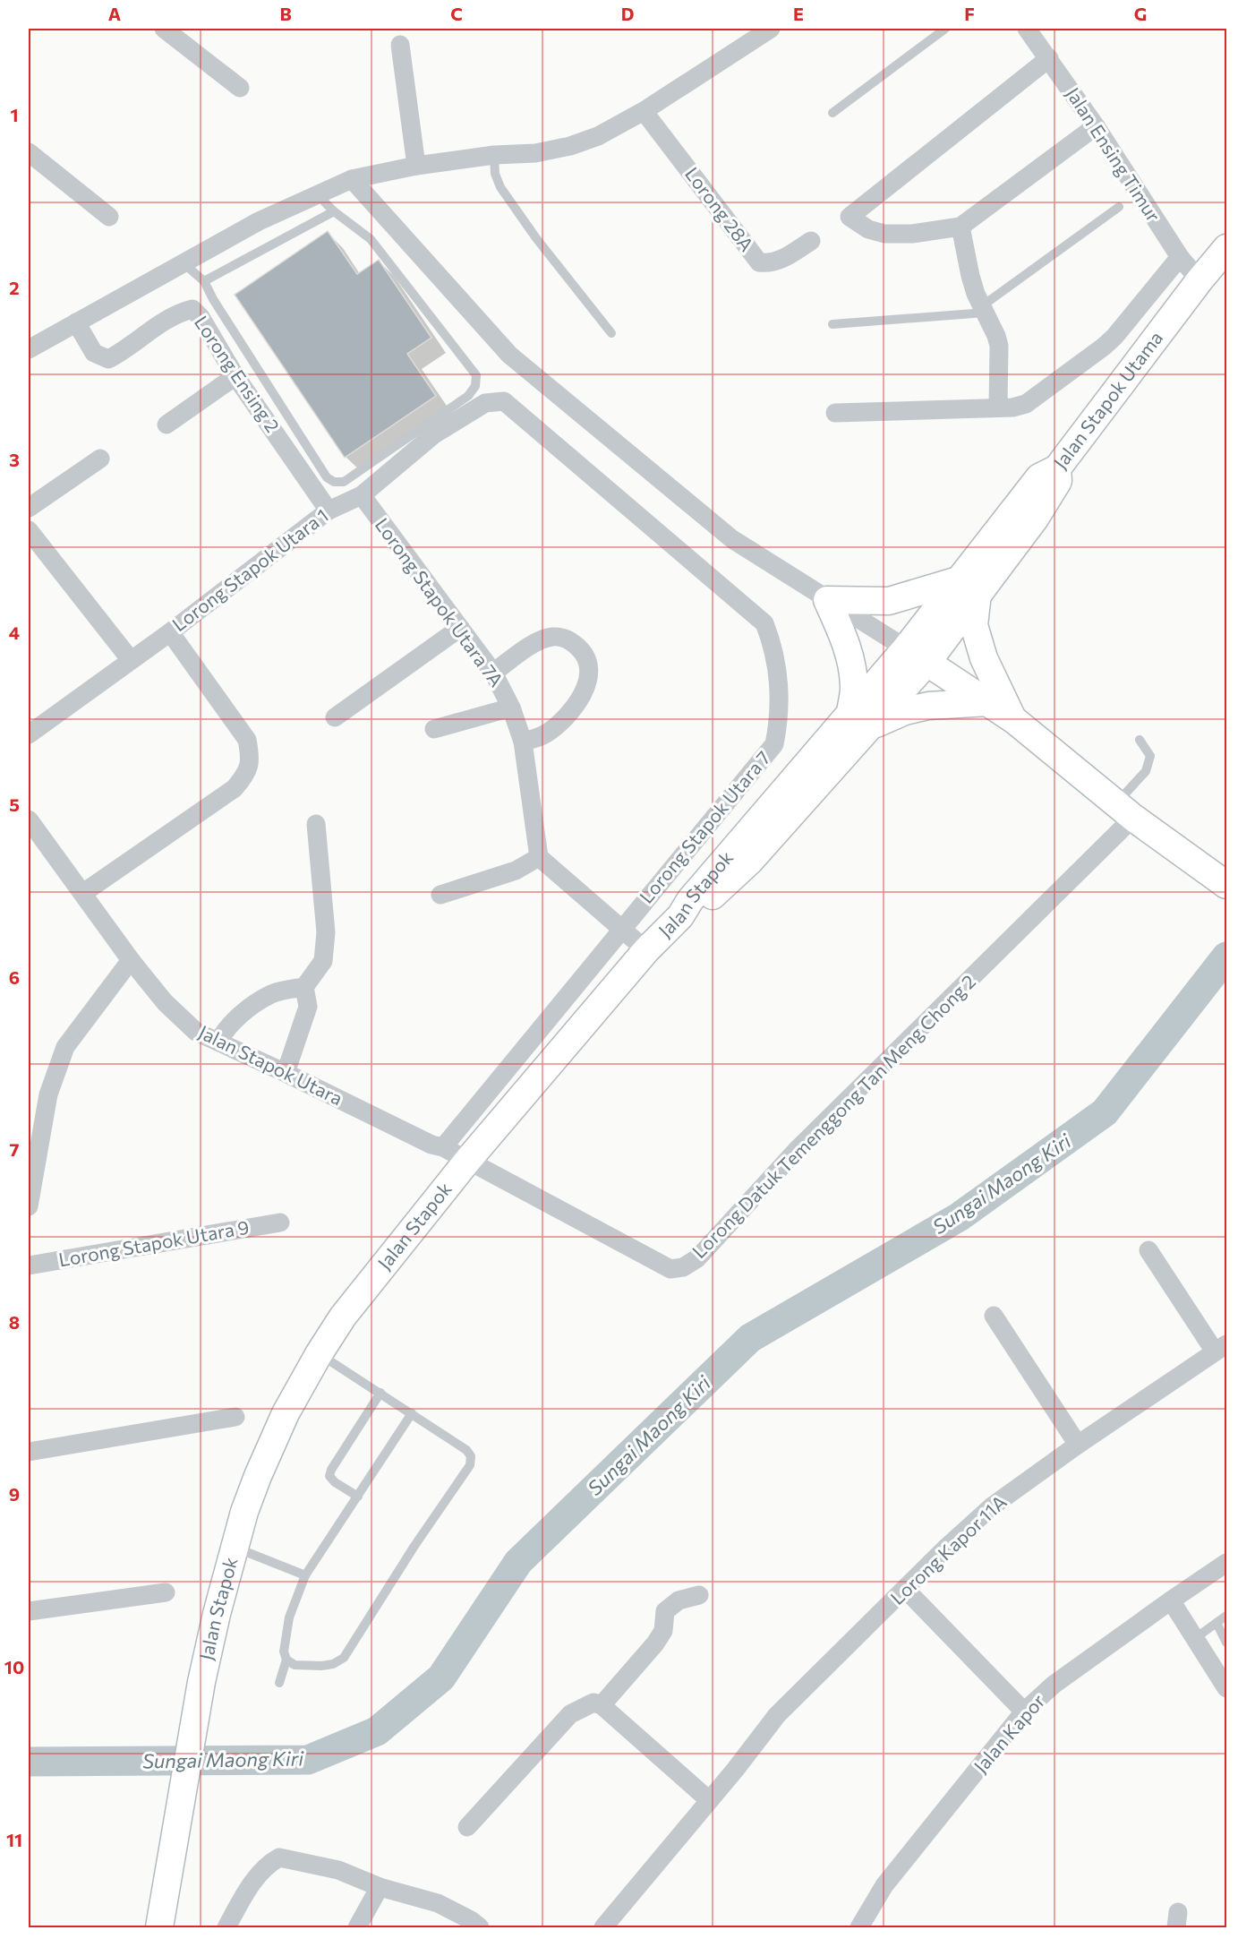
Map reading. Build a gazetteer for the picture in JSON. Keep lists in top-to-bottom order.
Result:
{
  "streets": {
    "main road": ["Jalan Stapok Utama", "Jalan Stapok"],
    "street": [
      "Jalan Ensing Timur",
      "Lorong 28A",
      "Lorong Ensing 2",
      "Lorong Stapok Utara 1",
      "Lorong Stapok Utara 7A",
      "Lorong Stapok Utara 7",
      "Jalan Stapok Utara",
      "Lorong Datuk Temenggong Tan Meng Chong 2",
      "Lorong Stapok Utara 9",
      "Lorong Kapor 11A",
      "Jalan Kapor"
    ]
  },
  "crossings": [
    ["Jalan Ensing Timur", "Jalan Stapok Utama"],
    ["Lorong Ensing 2", "Lorong Stapok Utara 1"],
    ["Jalan Stapok Utama", "Jalan Stapok"],
    ["Lorong Stapok Utara 1", "Lorong Stapok Utara 7A"],
    ["Lorong Stapok Utara 1", "Lorong Stapok Utara 7"],
    ["Lorong Stapok Utara 7", "Jalan Stapok Utara"],
    ["Lorong Stapok Utara 7", "Lorong Datuk Temenggong Tan Meng Chong 2"],
    ["Jalan Stapok", "Lorong Datuk Temenggong Tan Meng Chong 2"],
    ["Jalan Stapok Utara", "Lorong Datuk Temenggong Tan Meng Chong 2"]
  ],
  "water": ["Sungai Maong Kiri"],
  "grid": {
    "columns": [
      "A",
      "B",
      "C",
      "D",
      "E",
      "F",
      "G"
    ],
    "rows": [
      "1",
      "2",
      "3",
      "4",
      "5",
      "6",
      "7",
      "8",
      "9",
      "10",
      "11"
    ]
  }
}
